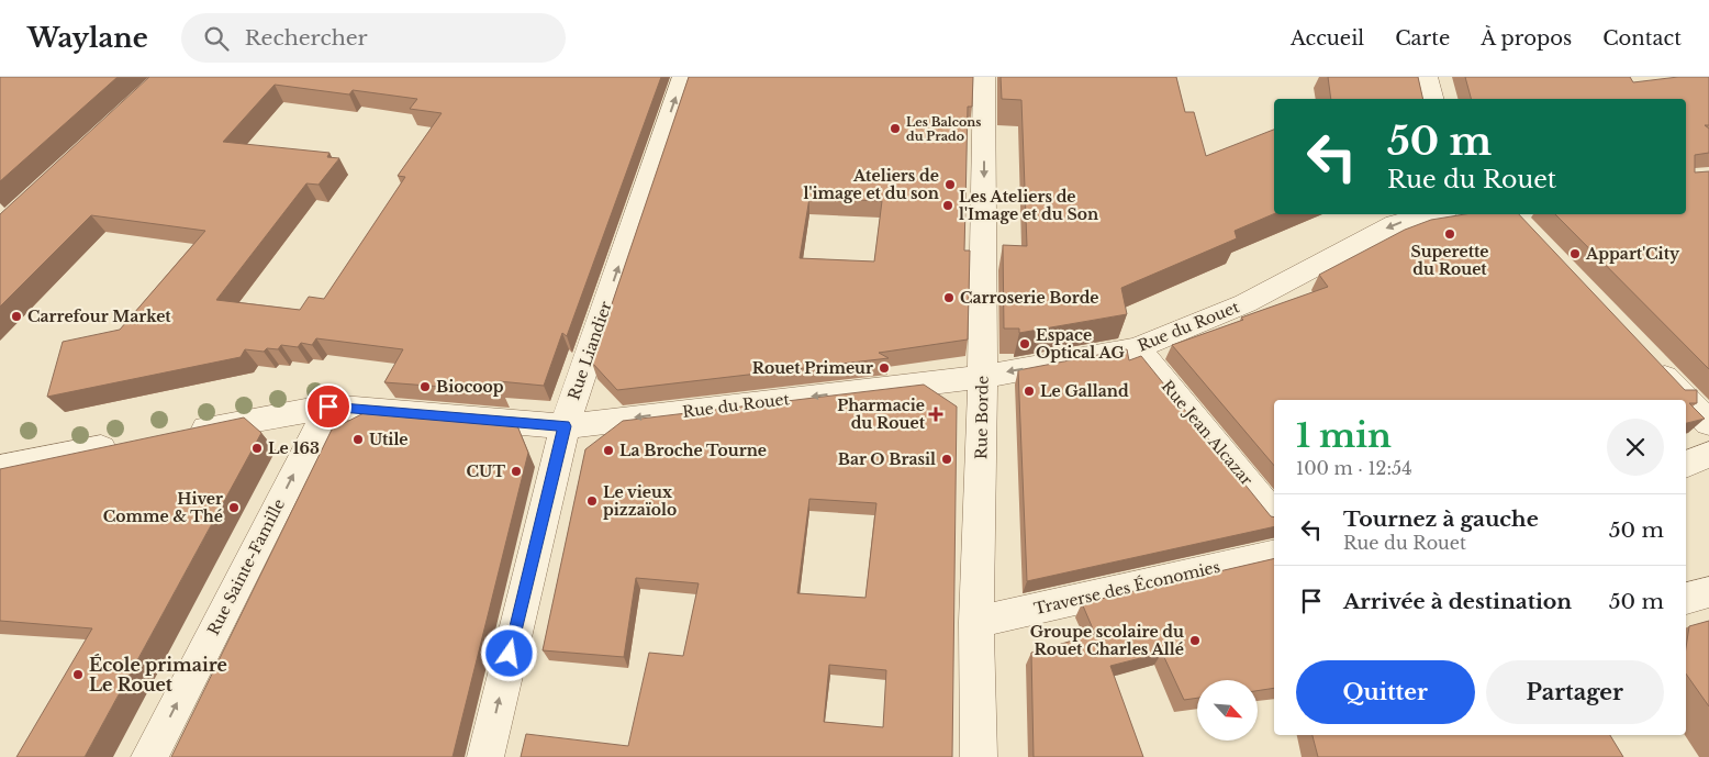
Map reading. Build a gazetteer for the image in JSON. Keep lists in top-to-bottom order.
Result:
{
  "streets": {
    "street": [
      "Rue du Rouet",
      "Rue Liandier",
      "Rue Borde",
      "Rue Jean Alcazar",
      "Rue Sainte-Famille",
      "Traverse des Économies"
    ]
  },
  "crossings": [
    ["Rue du Rouet", "Rue Liandier"],
    ["Rue du Rouet", "Rue Borde"],
    ["Rue du Rouet", "Rue Jean Alcazar"],
    ["Rue du Rouet", "Rue Sainte-Famille"],
    ["Rue Borde", "Traverse des Économies"]
  ],
  "one_way": [
    "Rue du Rouet",
    "Rue Liandier",
    "Rue Borde",
    "Rue Sainte-Famille"
  ],
  "places": {
    "other": [
      "Les Balcons du Prado",
      "Ateliers de l'image et du son",
      "Les Ateliers de l'Image et du Son",
      "Superette du Rouet",
      "Appart'City",
      "Carroserie Borde",
      "Carrefour Market",
      "Espace Optical AG",
      "Rouet Primeur",
      "Biocoop",
      "Le Galland",
      "Utile",
      "Le 163",
      "La Broche Tourne",
      "Bar O Brasil",
      "CUT",
      "Le vieux pizzaïolo",
      "Hiver Comme & Thé",
      "Groupe scolaire du Rouet Charles Allé",
      "École primaire Le Rouet"
    ],
    "health": ["Pharmacie du Rouet"]
  },
  "north": "bottom right",
  "page": {
    "header": "Waylane",
    "search": "Rechercher",
    "nav": [
      "Accueil",
      "Carte",
      "À propos",
      "Contact"
    ],
    "turn": ["50 m", "Rue du Rouet"],
    "heading": ["1 min", "100 m · 12:54"],
    "list": [
      {
        "name": "Tournez à gauche",
        "note": "Rue du Rouet",
        "value": "50 m"
      },
      {
        "name": "Arrivée à destination",
        "value": "50 m"
      }
    ],
    "buttons": ["Quitter", "Partager"]
  }
}
